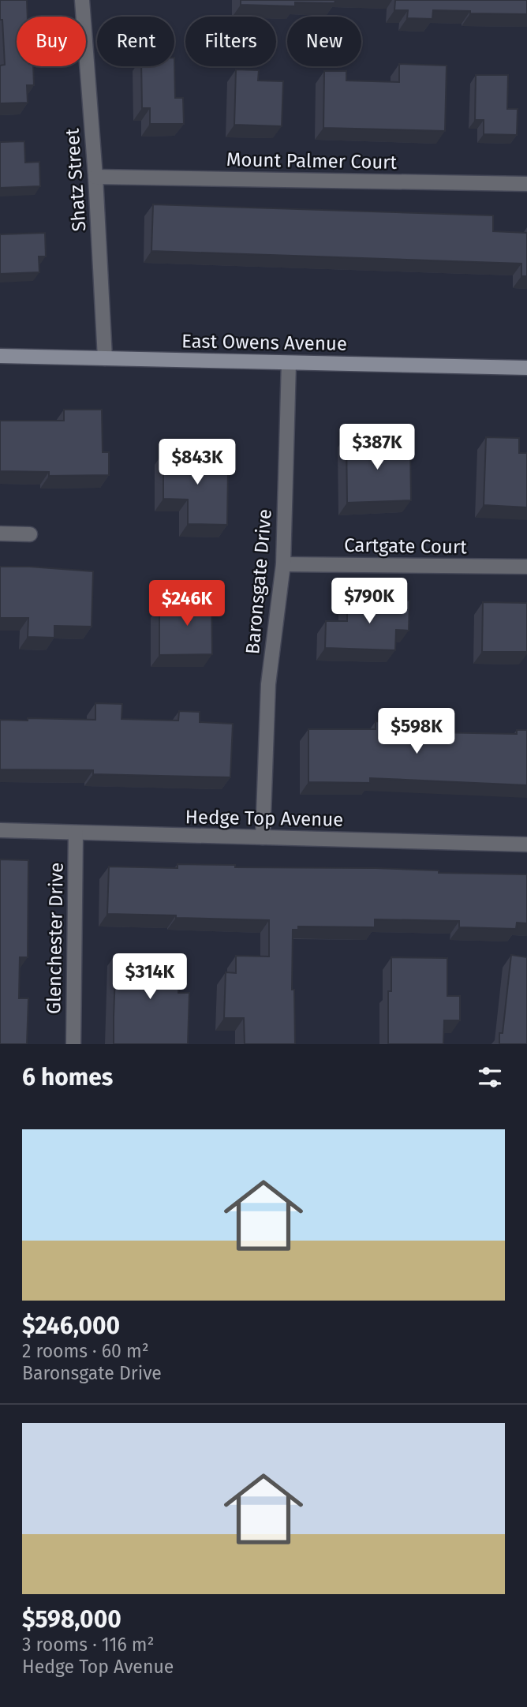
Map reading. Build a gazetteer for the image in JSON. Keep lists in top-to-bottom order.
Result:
{
  "streets": {
    "main road": ["East Owens Avenue"],
    "street": [
      "Mount Palmer Court",
      "Shatz Street",
      "Cartgate Court",
      "Baronsgate Drive",
      "Hedge Top Avenue",
      "Glenchester Drive"
    ]
  },
  "crossings": [
    ["Mount Palmer Court", "Shatz Street"],
    ["Shatz Street", "East Owens Avenue"],
    ["East Owens Avenue", "Baronsgate Drive"],
    ["Cartgate Court", "Baronsgate Drive"],
    ["Baronsgate Drive", "Hedge Top Avenue"],
    ["Hedge Top Avenue", "Glenchester Drive"]
  ],
  "page": {
    "chip": [
      "Buy",
      "Rent",
      "Filters",
      "New"
    ],
    "price": [
      "$387K",
      "$843K",
      "$790K",
      "$246K",
      "$598K",
      "$314K"
    ],
    "heading": "6 homes",
    "list": [
      {
        "name": "$246,000",
        "note": "2 rooms · 60 m² · Baronsgate Drive"
      },
      {
        "name": "$598,000",
        "note": "3 rooms · 116 m² · Hedge Top Avenue"
      }
    ]
  }
}
